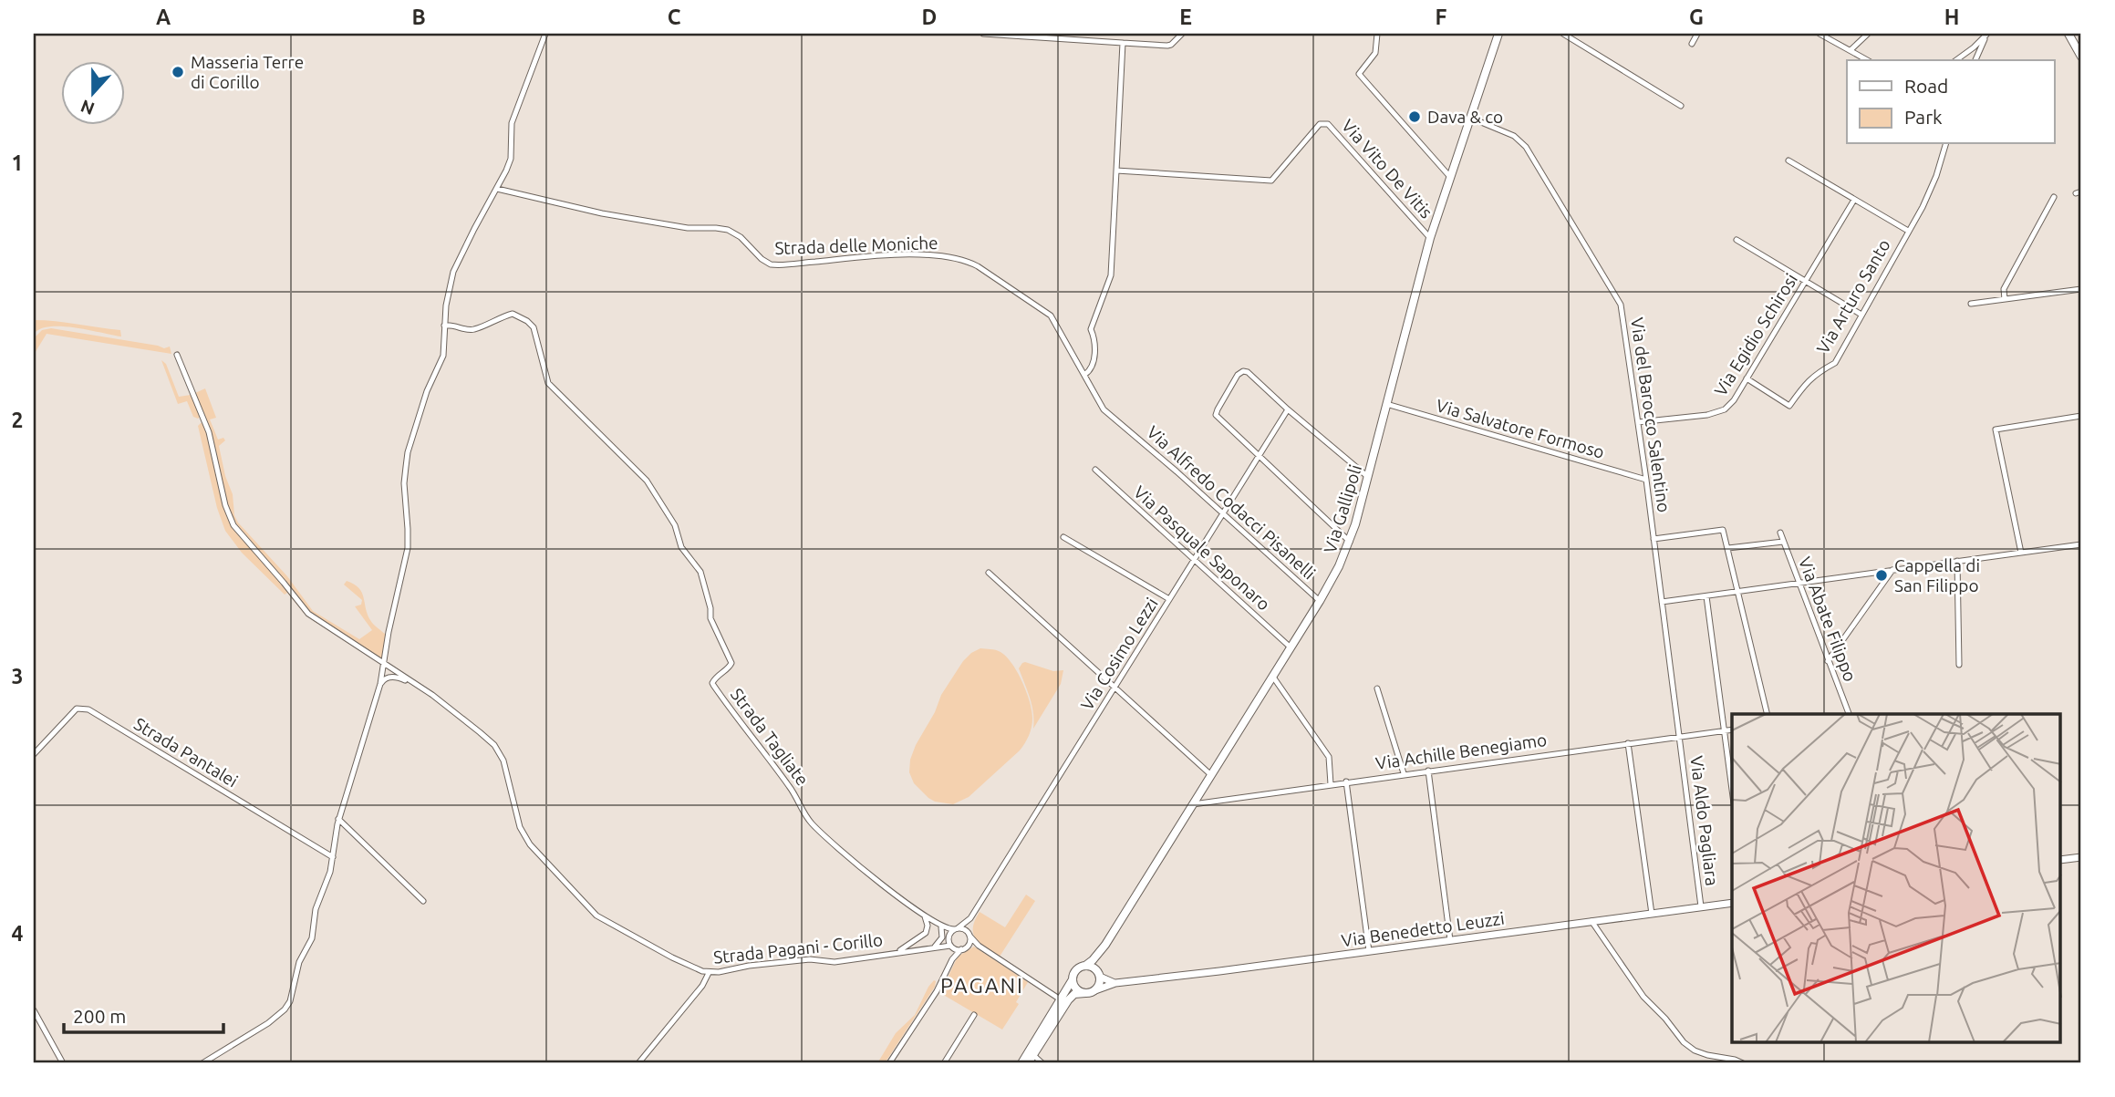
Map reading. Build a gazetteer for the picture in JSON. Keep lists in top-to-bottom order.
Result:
{
  "streets": {
    "main road": ["Via Gallipoli"],
    "street": [
      "Via Vito De Vitis",
      "Strada delle Moniche",
      "Via Arturo Santo",
      "Via Egidio Schirosi",
      "Via del Barocco Salentino",
      "Via Salvatore Formoso",
      "Via Alfredo Codacci Pisanelli",
      "Via Pasquale Saponaro",
      "Via Abate Filippo",
      "Via Cosimo Lezzi",
      "Strada Tagliate",
      "Via Achille Benegiamo",
      "Strada Pantalei",
      "Via Aldo Pagliara",
      "Via Benedetto Leuzzi",
      "Strada Pagani - Corillo"
    ]
  },
  "crossings": [
    ["Via Vito De Vitis", "Via Gallipoli"],
    ["Strada delle Moniche", "Via Alfredo Codacci Pisanelli"],
    ["Via Arturo Santo", "Via Egidio Schirosi"],
    ["Via Egidio Schirosi", "Via del Barocco Salentino"],
    ["Via del Barocco Salentino", "Via Salvatore Formoso"],
    ["Via del Barocco Salentino", "Via Gallipoli"],
    ["Via del Barocco Salentino", "Via Achille Benegiamo"],
    ["Via del Barocco Salentino", "Via Aldo Pagliara"],
    ["Via Salvatore Formoso", "Via Gallipoli"],
    ["Via Alfredo Codacci Pisanelli", "Via Gallipoli"],
    ["Via Alfredo Codacci Pisanelli", "Via Cosimo Lezzi"],
    ["Via Gallipoli", "Via Pasquale Saponaro"],
    ["Via Gallipoli", "Via Achille Benegiamo"],
    ["Via Gallipoli", "Via Benedetto Leuzzi"],
    ["Via Pasquale Saponaro", "Via Cosimo Lezzi"],
    ["Via Cosimo Lezzi", "Strada Tagliate"],
    ["Via Cosimo Lezzi", "Strada Pagani - Corillo"],
    ["Strada Tagliate", "Strada Pagani - Corillo"],
    ["Via Achille Benegiamo", "Via Aldo Pagliara"],
    ["Via Aldo Pagliara", "Via Benedetto Leuzzi"]
  ],
  "districts": ["PAGANI"],
  "places": ["Masseria Terre di Corillo", "Dava & co", "Cappella di San Filippo"],
  "legend": ["Road", "Park"],
  "scale_bar": "200 m",
  "north": "bottom",
  "grid": {
    "columns": [
      "A",
      "B",
      "C",
      "D",
      "E",
      "F",
      "G",
      "H"
    ],
    "rows": [
      "1",
      "2",
      "3",
      "4"
    ]
  }
}
